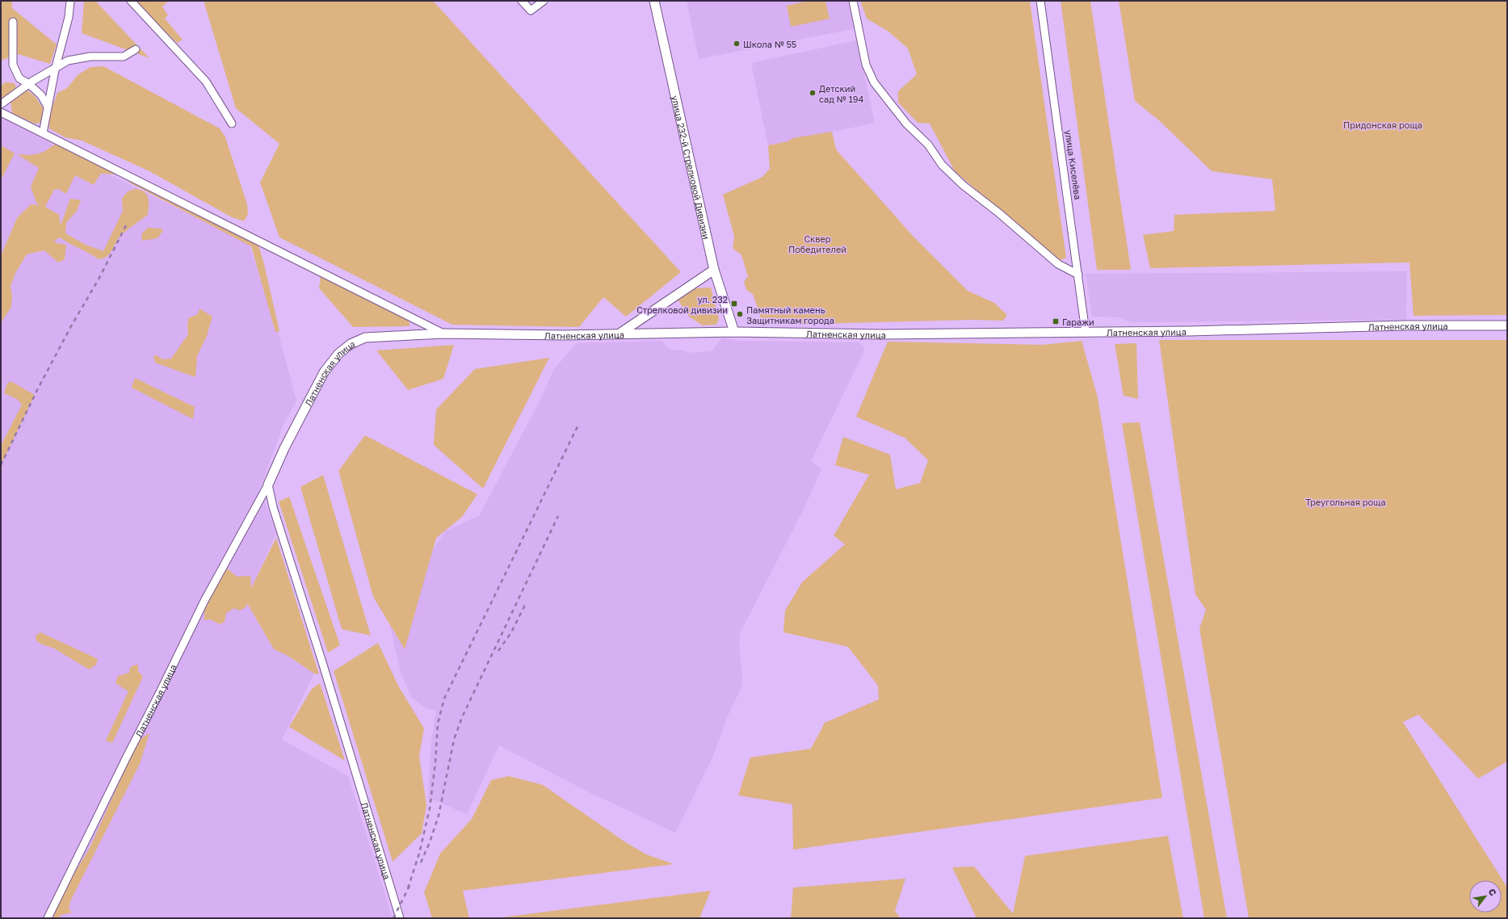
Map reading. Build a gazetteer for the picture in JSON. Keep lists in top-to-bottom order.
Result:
{
  "streets": {
    "street": ["улица Киселёва", "улица 232-й Стрелковой Дивизии", "Латненская улица"]
  },
  "crossings": [
    ["улица Киселёва", "Латненская улица"],
    ["улица 232-й Стрелковой Дивизии", "Латненская улица"]
  ],
  "parks": ["Придонская роща", "Сквер Победителей", "Треугольная роща"],
  "places": {
    "other": ["Школа № 55", "Детский сад № 194", "Памятный камень Защитникам города"],
    "transit": ["ул. 232 Стрелковой дивизии", "Гаражи"]
  },
  "north": "top right"
}
